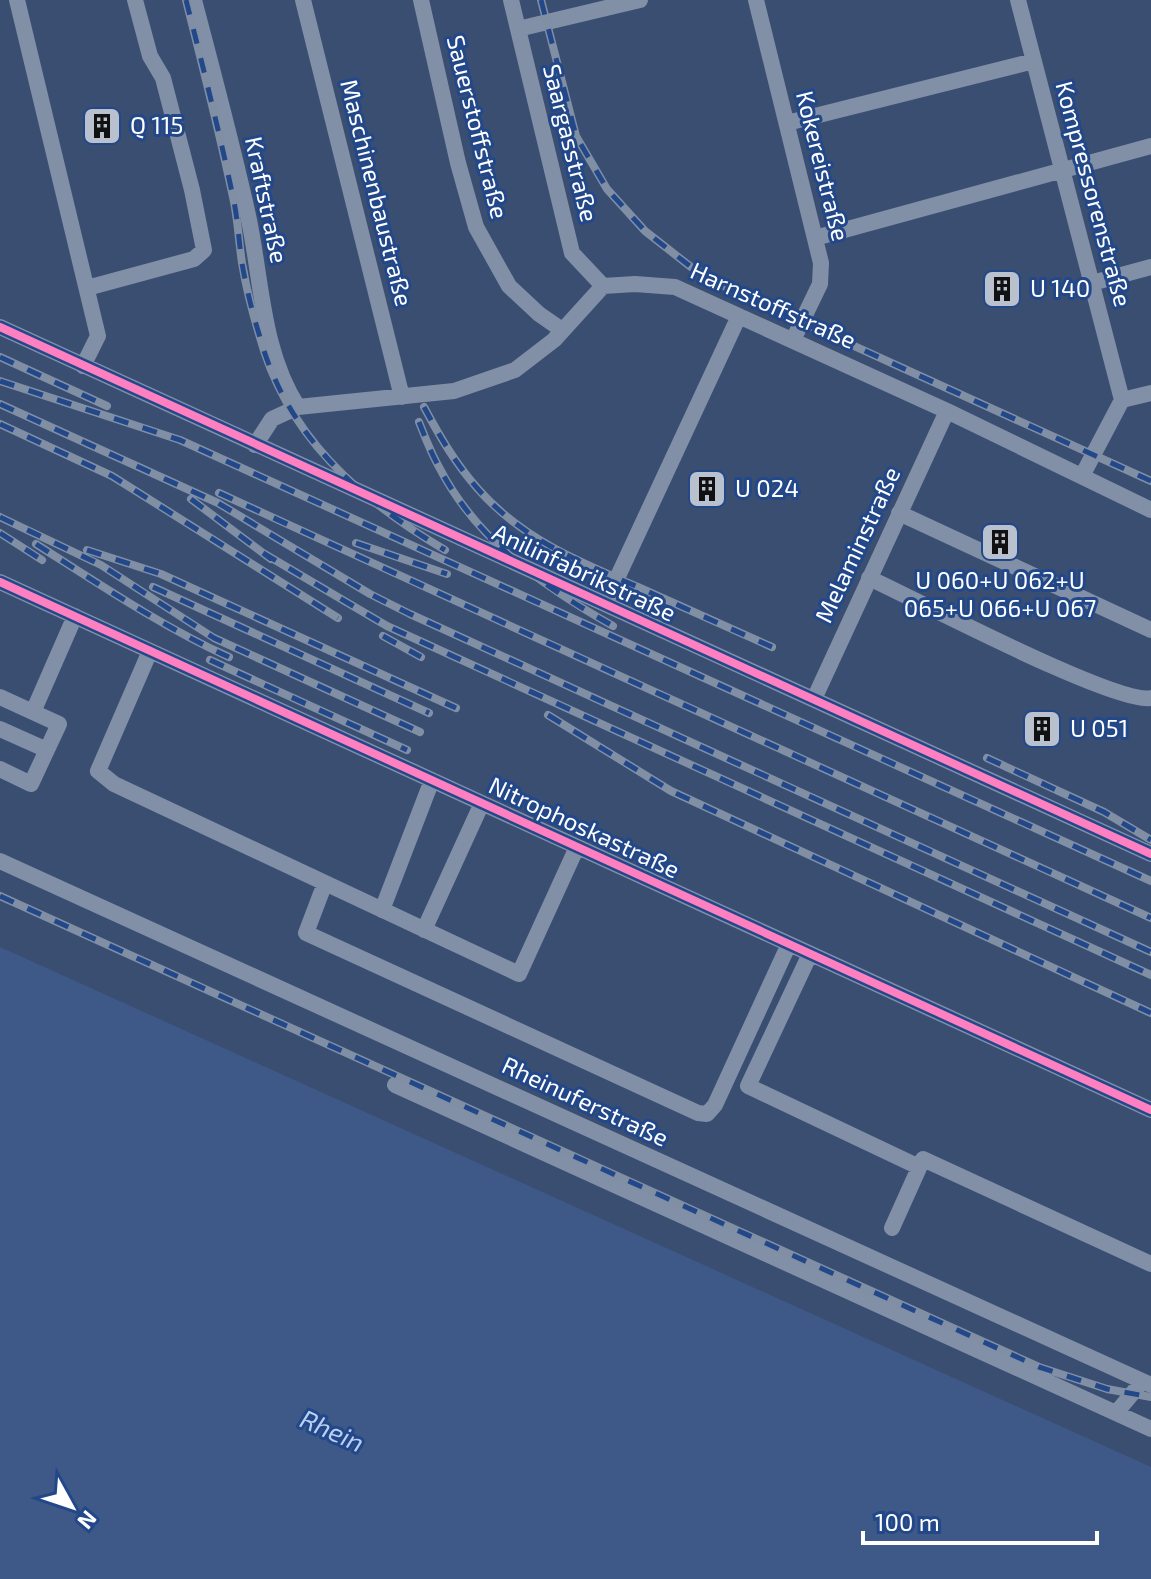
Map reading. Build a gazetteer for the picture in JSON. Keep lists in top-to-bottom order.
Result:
{
  "streets": {
    "street": [
      "Sauerstoffstraße",
      "Saargasstraße",
      "Kokereistraße",
      "Maschinenbaustraße",
      "Kompressorenstraße",
      "Kraftstraße",
      "Harnstoffstraße",
      "Melaminstraße",
      "Anilinfabrikstraße",
      "Nitrophoskastraße",
      "Rheinuferstraße"
    ]
  },
  "crossings": [
    ["Saargasstraße", "Harnstoffstraße"],
    ["Kokereistraße", "Harnstoffstraße"],
    ["Harnstoffstraße", "Melaminstraße"],
    ["Melaminstraße", "Anilinfabrikstraße"]
  ],
  "water": ["Rhein"],
  "places": {
    "building": [
      "Q 115",
      "U 140",
      "U 024",
      "U 060+U 062+U 065+U 066+U 067",
      "U 051"
    ]
  },
  "scale_bar": "100 m",
  "north": "bottom right"
}
